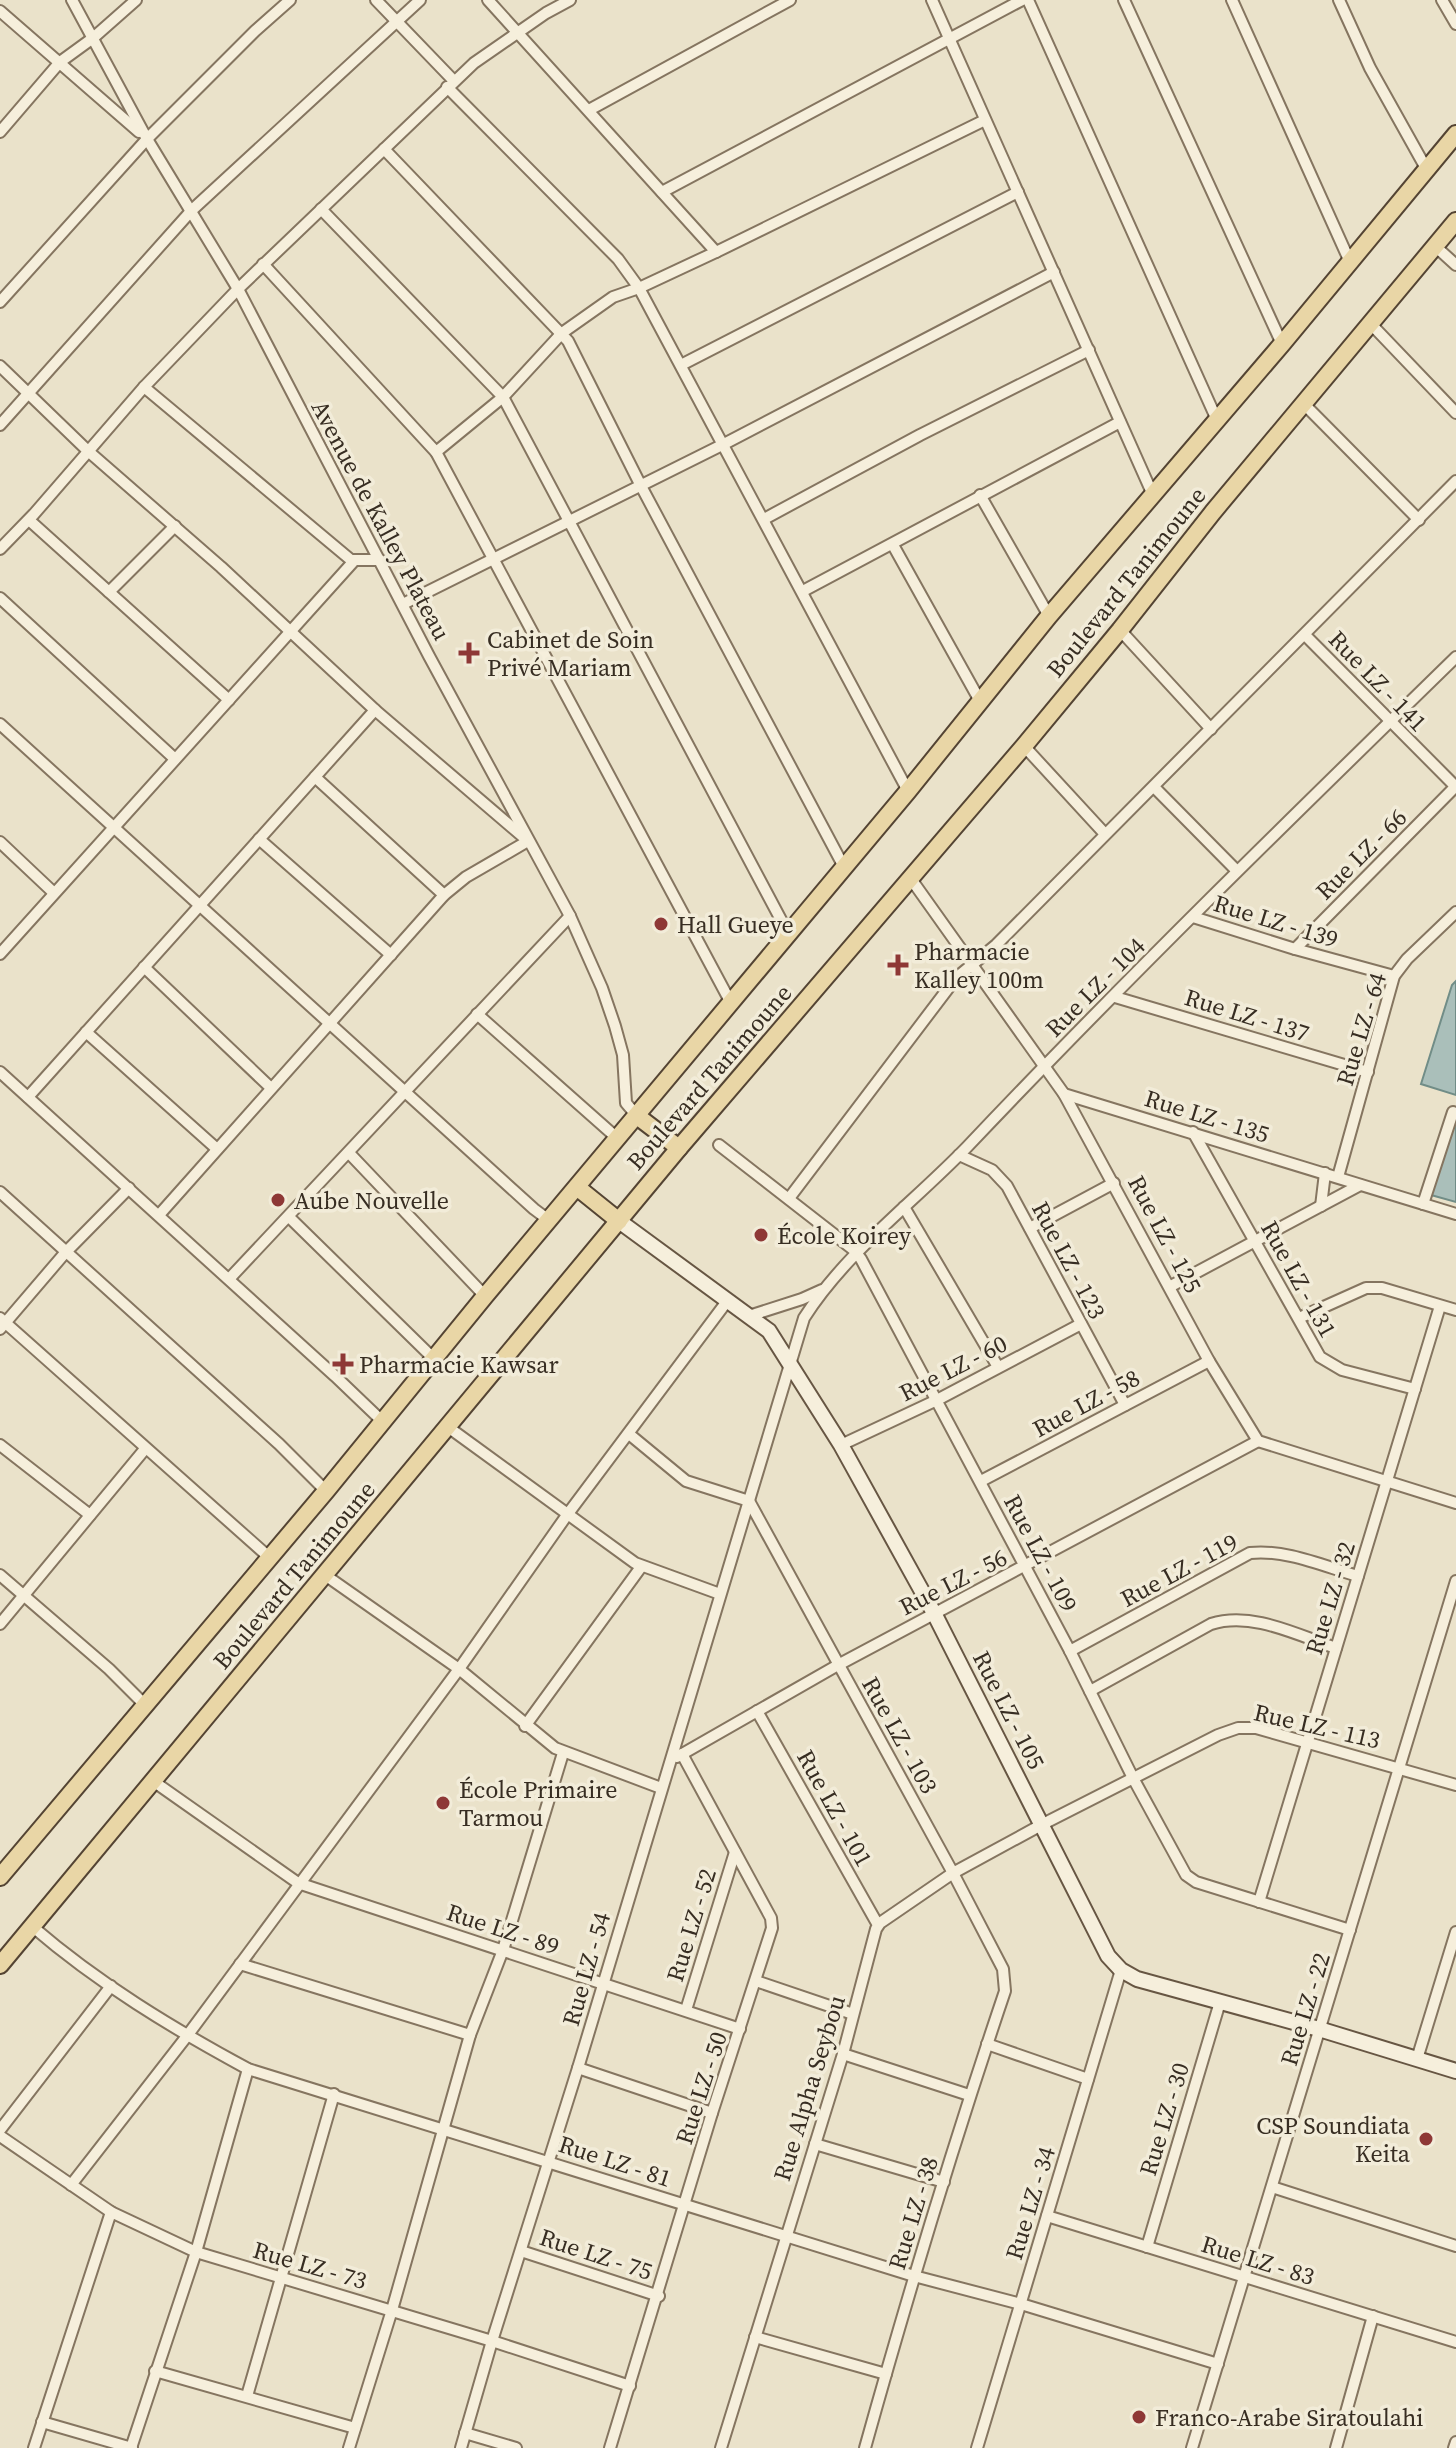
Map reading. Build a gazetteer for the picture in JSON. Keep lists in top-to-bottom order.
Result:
{
  "streets": {
    "main road": ["Boulevard Tanimoune", "Rue LZ - 105"],
    "street": [
      "Avenue de Kalley Plateau",
      "Rue LZ - 141",
      "Rue LZ - 66",
      "Rue LZ - 139",
      "Rue LZ - 104",
      "Rue LZ - 137",
      "Rue LZ - 64",
      "Rue LZ - 135",
      "Rue LZ - 125",
      "Rue LZ - 123",
      "Rue LZ - 131",
      "Rue LZ - 60",
      "Rue LZ - 58",
      "Rue LZ - 109",
      "Rue LZ - 119",
      "Rue LZ - 56",
      "Rue LZ - 32",
      "Rue LZ - 113",
      "Rue LZ - 103",
      "Rue LZ - 101",
      "Rue LZ - 52",
      "Rue LZ - 89",
      "Rue LZ - 54",
      "Rue LZ - 22",
      "Rue LZ - 50",
      "Rue Alpha Seybou",
      "Rue LZ - 30",
      "Rue LZ - 81",
      "Rue LZ - 34",
      "Rue LZ - 38",
      "Rue LZ - 75",
      "Rue LZ - 83",
      "Rue LZ - 73"
    ]
  },
  "crossings": [
    ["Avenue de Kalley Plateau", "Boulevard Tanimoune"],
    ["Boulevard Tanimoune", "Rue LZ - 125"],
    ["Boulevard Tanimoune", "Rue LZ - 105"],
    ["Boulevard Tanimoune", "Rue LZ - 89"],
    ["Boulevard Tanimoune", "Rue LZ - 81"],
    ["Rue LZ - 141", "Rue LZ - 66"],
    ["Rue LZ - 141", "Rue LZ - 104"],
    ["Rue LZ - 66", "Rue LZ - 139"],
    ["Rue LZ - 139", "Rue LZ - 104"],
    ["Rue LZ - 139", "Rue LZ - 64"],
    ["Rue LZ - 104", "Rue LZ - 137"],
    ["Rue LZ - 104", "Rue LZ - 125"],
    ["Rue LZ - 104", "Rue LZ - 123"],
    ["Rue LZ - 104", "Rue LZ - 109"],
    ["Rue LZ - 104", "Rue LZ - 105"],
    ["Rue LZ - 104", "Rue LZ - 103"],
    ["Rue LZ - 104", "Rue LZ - 54"],
    ["Rue LZ - 137", "Rue LZ - 64"],
    ["Rue LZ - 64", "Rue LZ - 135"],
    ["Rue LZ - 135", "Rue LZ - 125"],
    ["Rue LZ - 135", "Rue LZ - 131"],
    ["Rue LZ - 125", "Rue LZ - 58"],
    ["Rue LZ - 125", "Rue LZ - 56"],
    ["Rue LZ - 123", "Rue LZ - 60"],
    ["Rue LZ - 123", "Rue LZ - 58"],
    ["Rue LZ - 131", "Rue LZ - 32"],
    ["Rue LZ - 60", "Rue LZ - 109"],
    ["Rue LZ - 60", "Rue LZ - 105"],
    ["Rue LZ - 58", "Rue LZ - 109"],
    ["Rue LZ - 109", "Rue LZ - 119"],
    ["Rue LZ - 109", "Rue LZ - 56"],
    ["Rue LZ - 109", "Rue LZ - 32"],
    ["Rue LZ - 109", "Rue LZ - 113"],
    ["Rue LZ - 109", "Rue LZ - 22"],
    ["Rue LZ - 119", "Rue LZ - 32"],
    ["Rue LZ - 56", "Rue LZ - 105"],
    ["Rue LZ - 56", "Rue LZ - 103"],
    ["Rue LZ - 56", "Rue LZ - 101"],
    ["Rue LZ - 56", "Rue LZ - 54"],
    ["Rue LZ - 56", "Rue LZ - 50"],
    ["Rue LZ - 32", "Rue LZ - 113"],
    ["Rue LZ - 105", "Rue LZ - 113"],
    ["Rue LZ - 105", "Rue LZ - 34"],
    ["Rue LZ - 113", "Rue LZ - 22"],
    ["Rue LZ - 103", "Rue LZ - 54"],
    ["Rue LZ - 103", "Rue LZ - 38"],
    ["Rue LZ - 101", "Rue Alpha Seybou"],
    ["Rue LZ - 52", "Rue LZ - 89"],
    ["Rue LZ - 52", "Rue LZ - 50"],
    ["Rue LZ - 89", "Rue LZ - 54"],
    ["Rue LZ - 89", "Rue LZ - 50"],
    ["Rue LZ - 54", "Rue LZ - 81"],
    ["Rue LZ - 54", "Rue LZ - 75"],
    ["Rue LZ - 54", "Rue LZ - 73"],
    ["Rue LZ - 22", "Rue LZ - 81"],
    ["Rue LZ - 22", "Rue LZ - 83"],
    ["Rue LZ - 50", "Rue LZ - 81"],
    ["Rue LZ - 50", "Rue LZ - 75"],
    ["Rue LZ - 50", "Rue LZ - 73"],
    ["Rue Alpha Seybou", "Rue LZ - 81"],
    ["Rue LZ - 30", "Rue LZ - 83"],
    ["Rue LZ - 81", "Rue LZ - 34"],
    ["Rue LZ - 81", "Rue LZ - 38"],
    ["Rue LZ - 34", "Rue LZ - 83"]
  ],
  "places": {
    "health": ["Cabinet de Soin Privé Mariam", "Pharmacie Kalley 100m", "Pharmacie Kawsar"],
    "other": [
      "Hall Gueye",
      "Aube Nouvelle",
      "École Koirey",
      "École Primaire Tarmou",
      "CSP Soundiata Keita",
      "Franco-Arabe Siratoulahi"
    ]
  }
}
